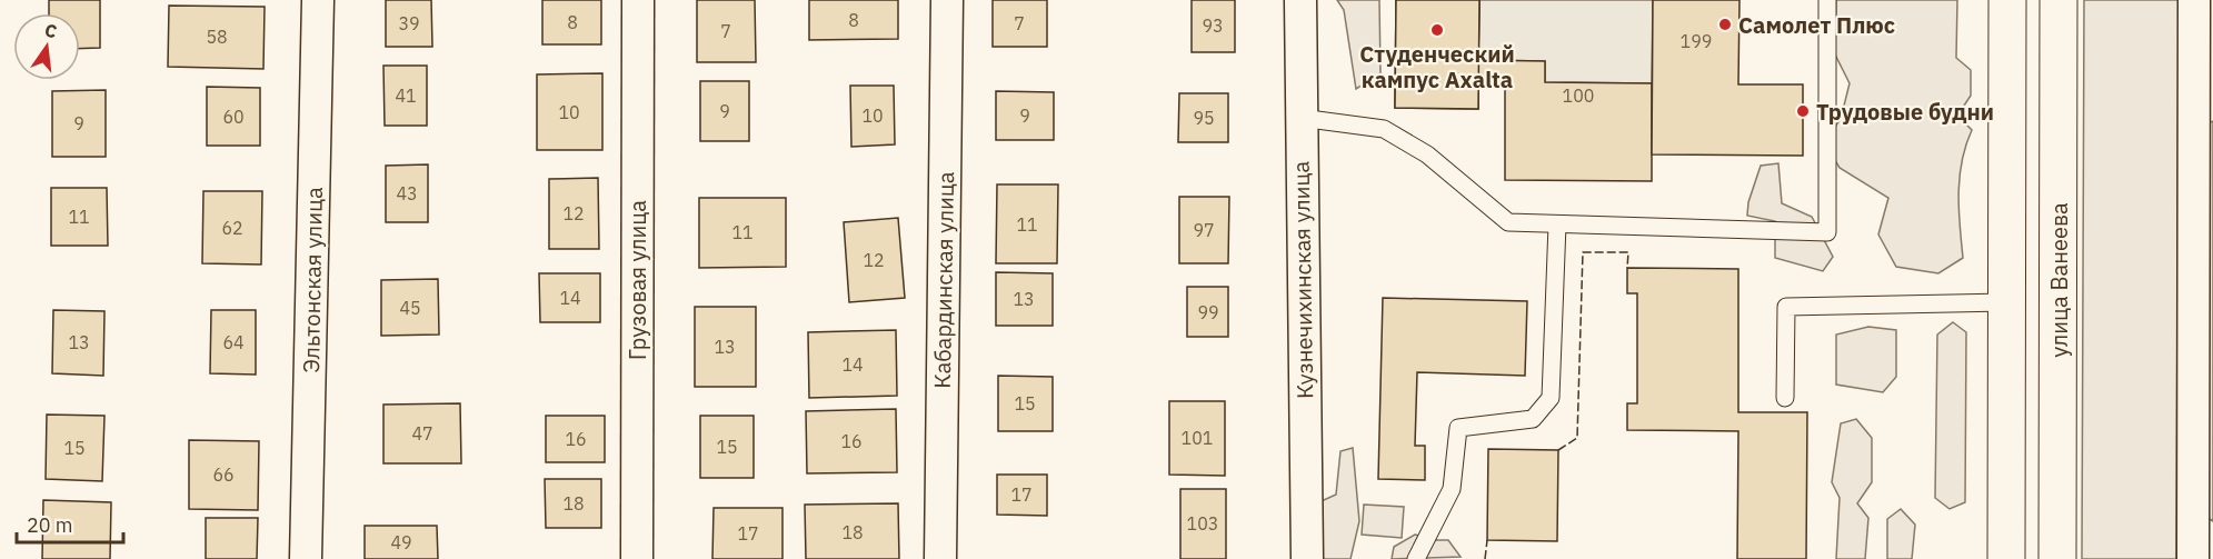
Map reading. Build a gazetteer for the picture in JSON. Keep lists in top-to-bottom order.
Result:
{
  "streets": {
    "main road": ["улица Ванеева"],
    "street": [
      "Эльтонская улица",
      "Грузовая улица",
      "Кабардинская улица",
      "Кузнечихинская улица"
    ]
  },
  "places": ["Самолет Плюс", "Студенческий кампус Axalta", "Трудовые будни"],
  "house_numbers": [
    "8",
    "8",
    "39",
    "7",
    "93",
    "7",
    "58",
    "199",
    "41",
    "100",
    "9",
    "10",
    "10",
    "9",
    "60",
    "95",
    "9",
    "43",
    "12",
    "11",
    "11",
    "62",
    "97",
    "11",
    "12",
    "14",
    "13",
    "45",
    "99",
    "13",
    "64",
    "13",
    "14",
    "15",
    "47",
    "101",
    "16",
    "16",
    "15",
    "15",
    "66",
    "17",
    "18",
    "103",
    "18",
    "17",
    "49"
  ],
  "scale_bar": "20 m",
  "north": "top"
}
